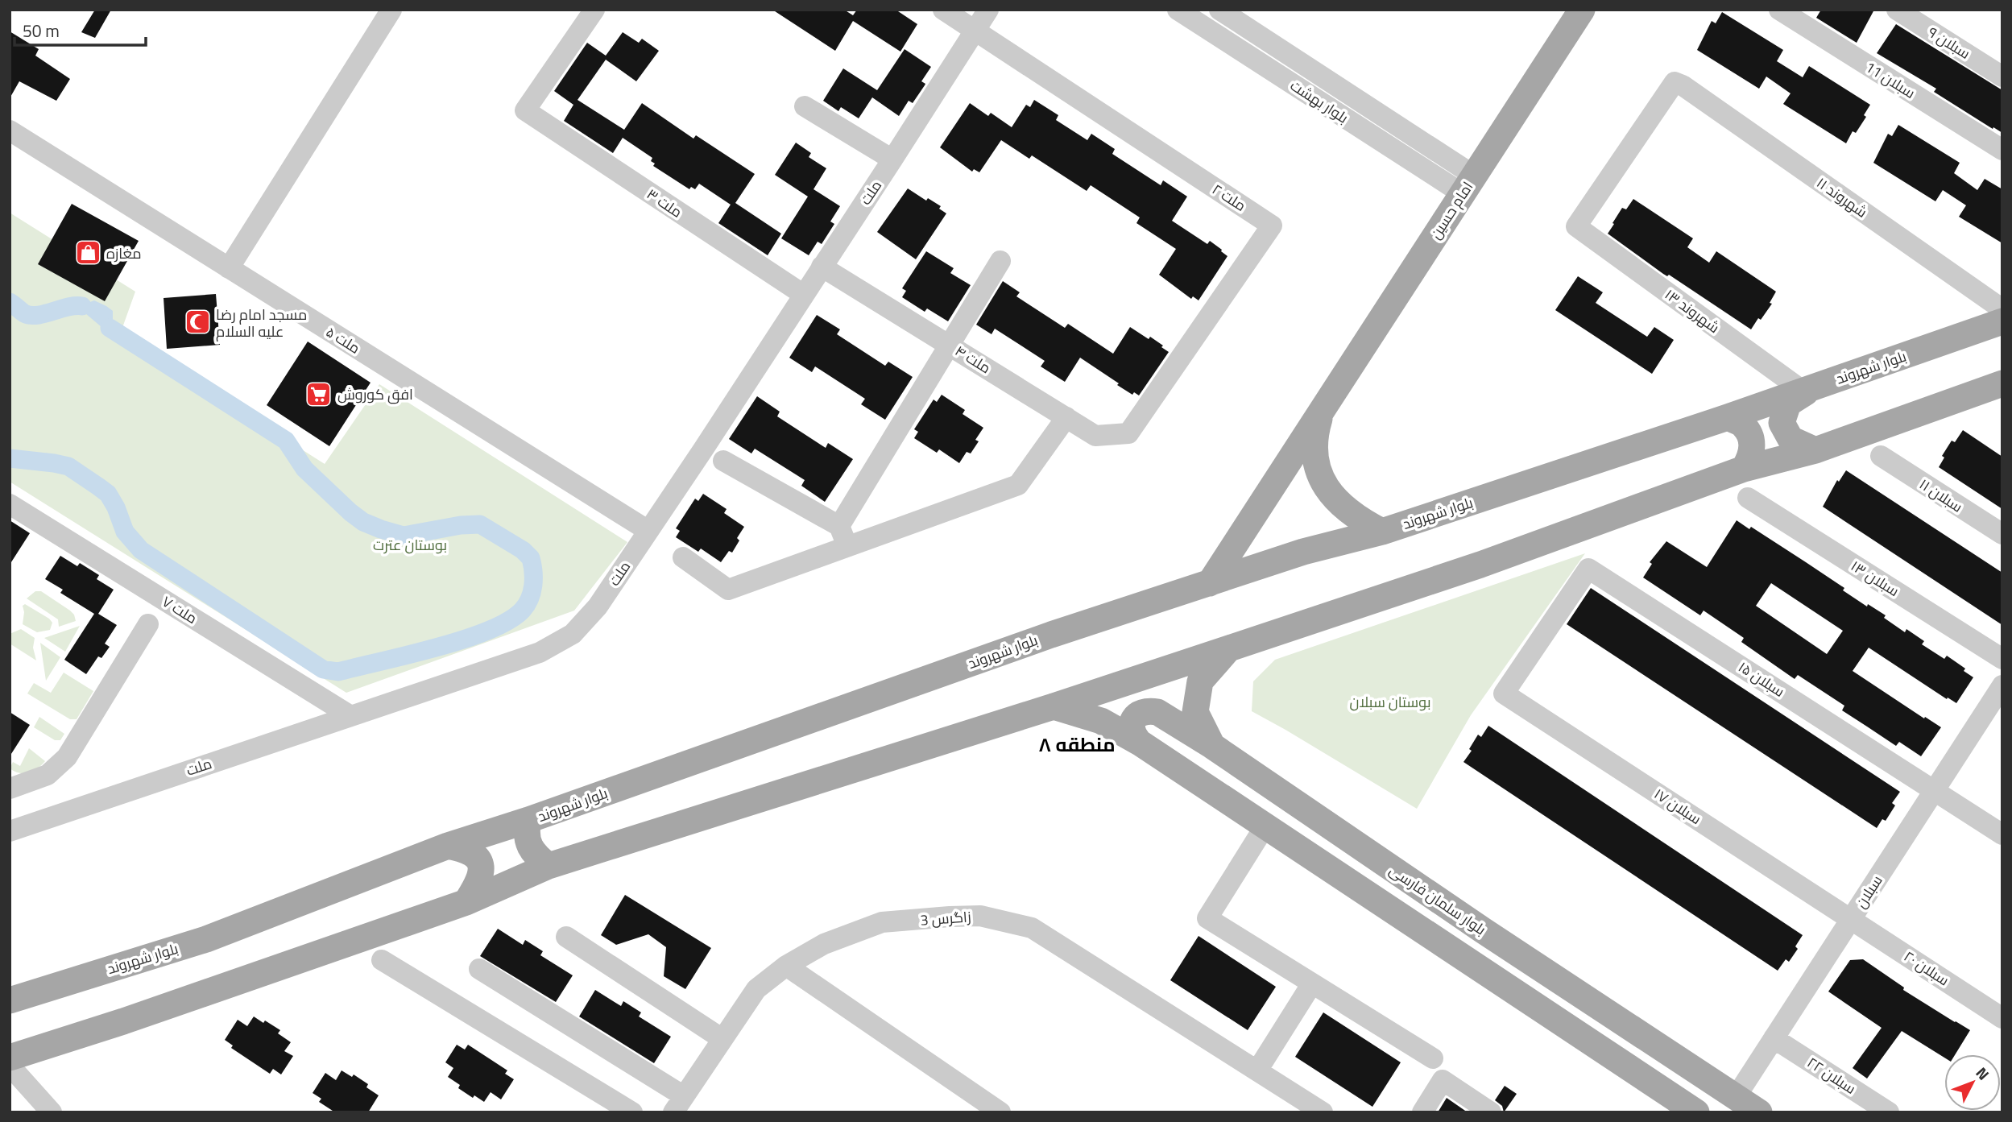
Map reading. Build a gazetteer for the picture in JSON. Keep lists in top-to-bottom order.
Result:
{
  "streets": {
    "main road": ["امام حسین", "بلوار شهروند", "بلوار سلمان فارسی"],
    "street": [
      "سبلان ۹",
      "سبلان 11",
      "بلوار بهشت",
      "ملت",
      "ملت ۲",
      "شهروند ۱۱",
      "ملت ۳",
      "شهروند ۱۳",
      "ملت ۵",
      "ملت ۴",
      "سبلان ۱۱",
      "سبلان ۱۳",
      "ملت ۷",
      "سبلان ۱۵",
      "سبلان ۱۷",
      "سبلان",
      "زاگرس 3",
      "سبلان ۲۰",
      "سبلان ۲۲"
    ]
  },
  "crossings": [
    ["بلوار بهشت", "امام حسین"],
    ["ملت", "ملت ۲"],
    ["ملت", "ملت ۳"],
    ["ملت", "ملت ۵"],
    ["ملت", "ملت ۴"],
    ["ملت", "ملت ۷"],
    ["ملت ۲", "ملت ۴"],
    ["شهروند ۱۱", "شهروند ۱۳"],
    ["امام حسین", "بلوار شهروند"],
    ["شهروند ۱۳", "بلوار شهروند"],
    ["سبلان ۱۵", "سبلان ۱۷"],
    ["سبلان ۱۵", "سبلان"],
    ["سبلان ۱۷", "سبلان"],
    ["سبلان ۱۷", "سبلان ۲۰"],
    ["سبلان", "بلوار سلمان فارسی"],
    ["سبلان", "سبلان ۲۰"],
    ["سبلان", "سبلان ۲۲"]
  ],
  "districts": ["منطقه ۸"],
  "parks": ["بوستان عترت", "بوستان سبلان"],
  "places": {
    "shop": ["مغازه"],
    "mosque": ["مسجد امام رضا علیه السلام"],
    "supermarket": ["افق کوروش"]
  },
  "scale_bar": "50 m",
  "north": "top right"
}
